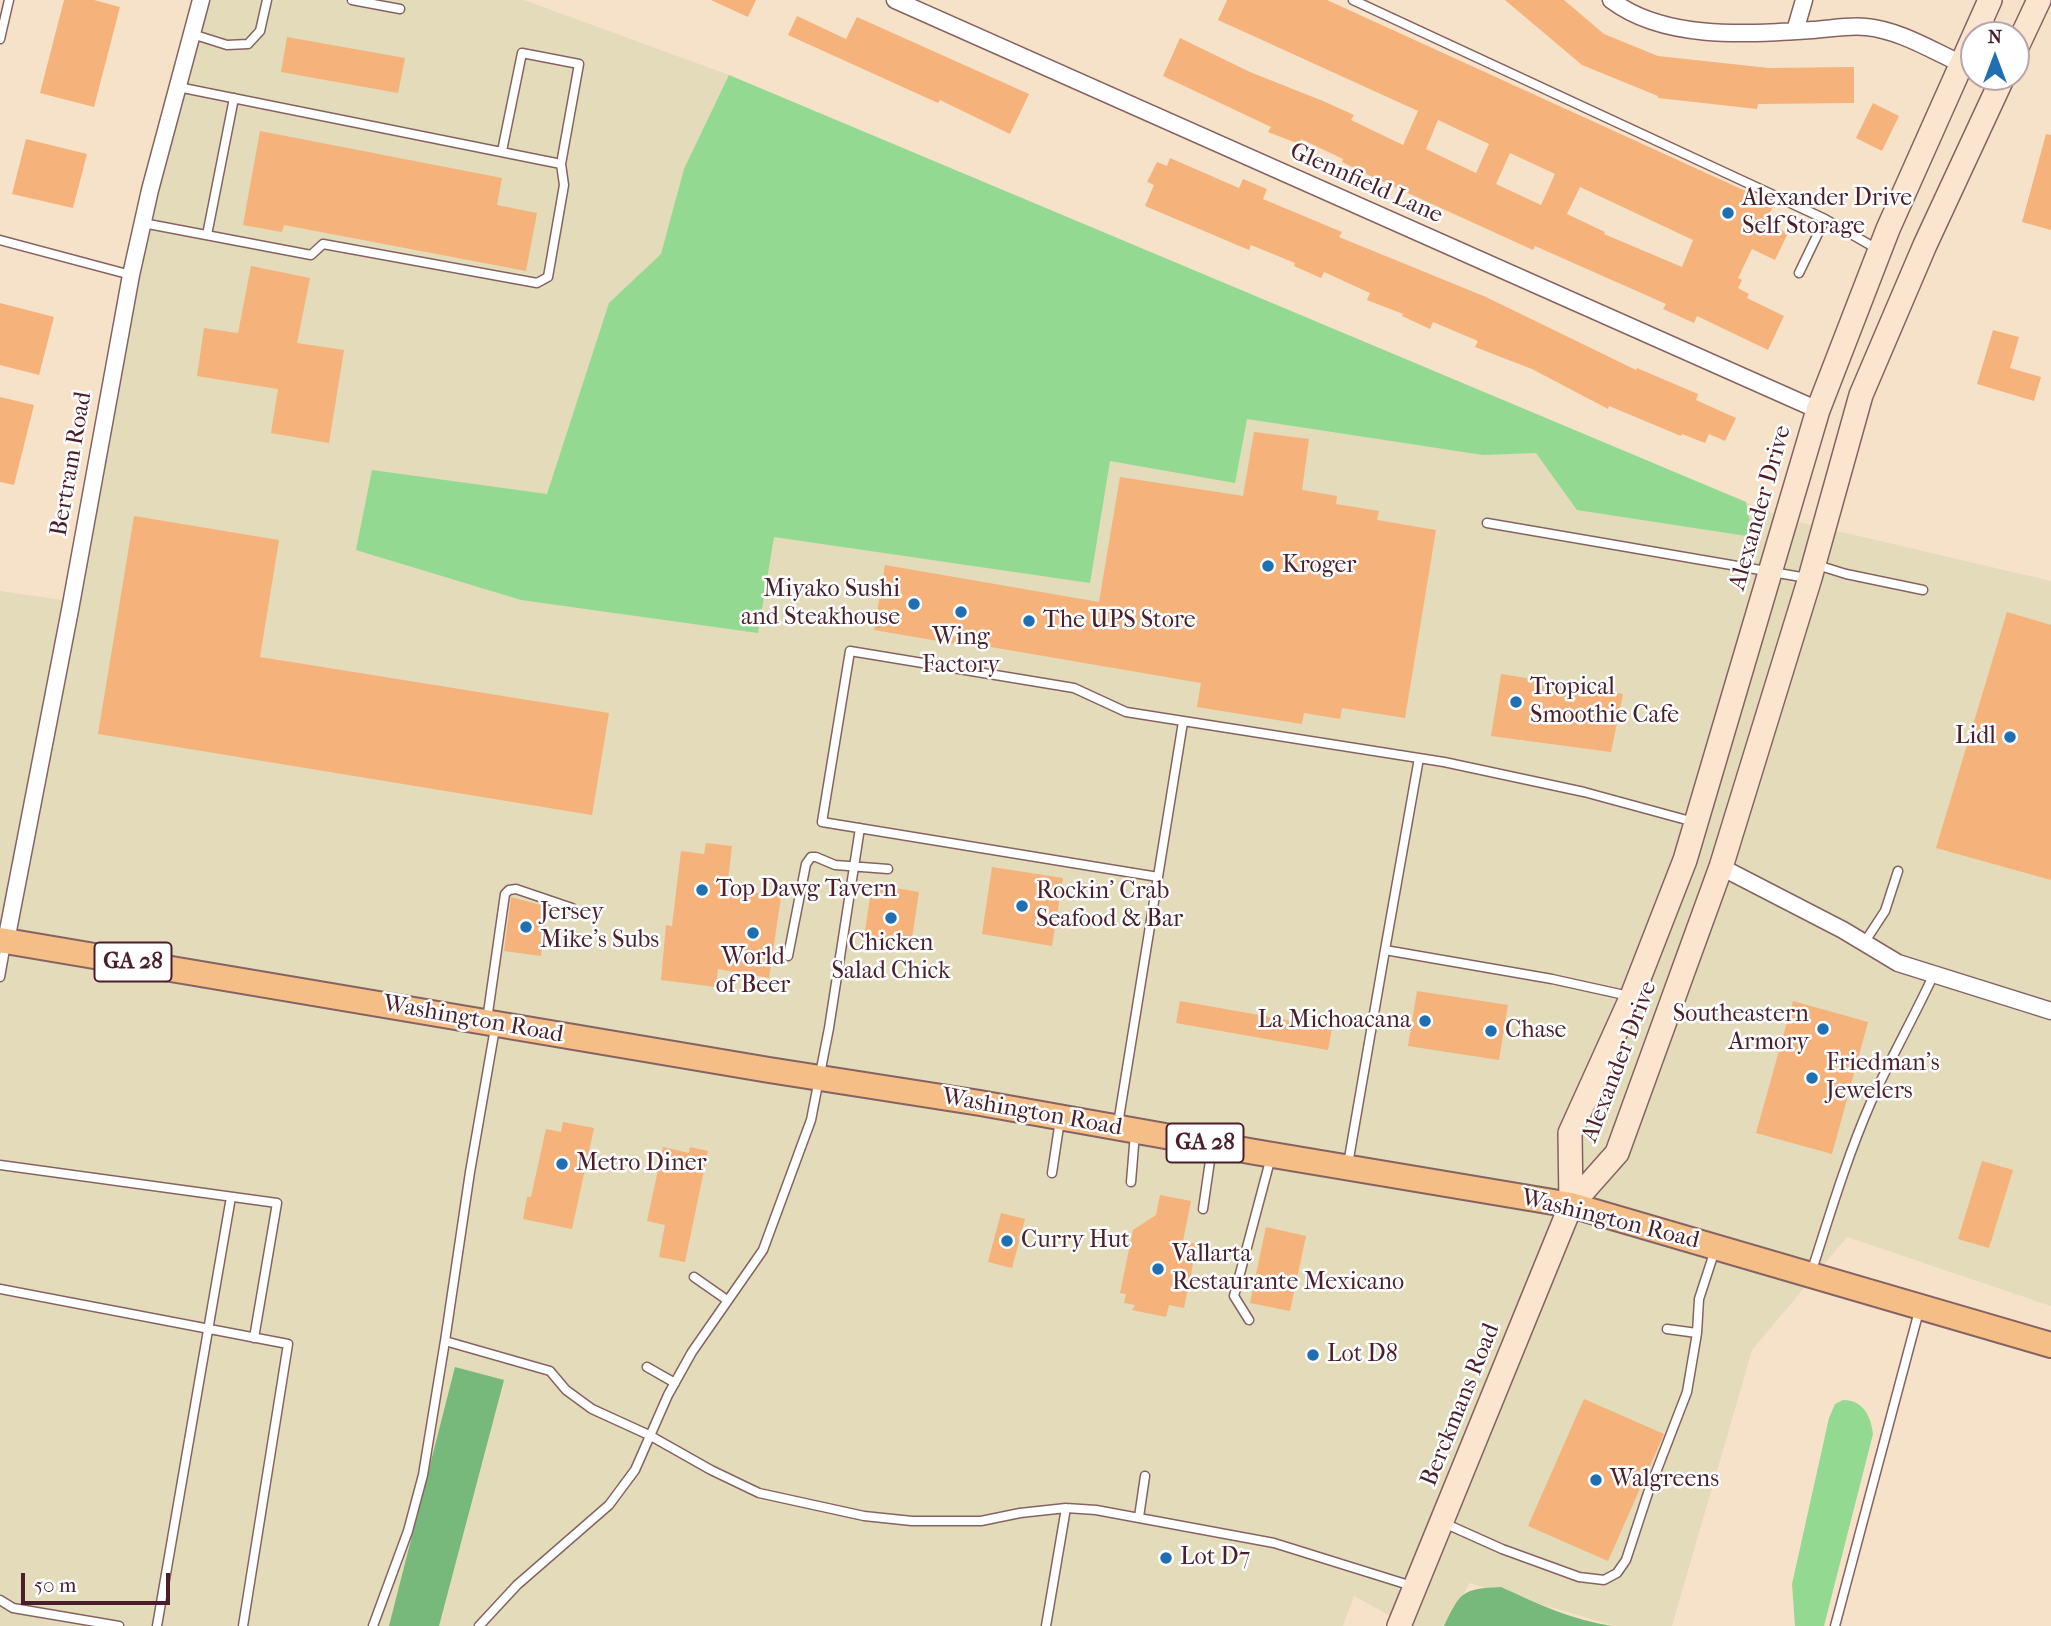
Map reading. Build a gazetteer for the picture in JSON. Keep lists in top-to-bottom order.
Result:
{
  "streets": {
    "main road": [
      "Alexander Drive",
      "GA 28",
      "Washington Road",
      "Berckmans Road"
    ],
    "street": ["Glennfield Lane", "Bertram Road"]
  },
  "crossings": [
    ["Glennfield Lane", "Alexander Drive"],
    ["Bertram Road", "Washington Road"],
    ["Alexander Drive", "Washington Road"],
    ["Alexander Drive", "Berckmans Road"],
    ["Washington Road", "Berckmans Road"]
  ],
  "places": [
    "Alexander Drive Self Storage",
    "Kroger",
    "Miyako Sushi and Steakhouse",
    "Wing Factory",
    "The UPS Store",
    "Tropical Smoothie Cafe",
    "Lidl",
    "Top Dawg Tavern",
    "Rockin' Crab Seafood & Bar",
    "Chicken Salad Chick",
    "Jersey Mike's Subs",
    "World of Beer",
    "La Michoacana",
    "Southeastern Armory",
    "Chase",
    "Friedman's Jewelers",
    "Metro Diner",
    "Curry Hut",
    "Vallarta Restaurante Mexicano",
    "Lot D8",
    "Walgreens",
    "Lot D7"
  ],
  "scale_bar": "50 m",
  "north": "top"
}
